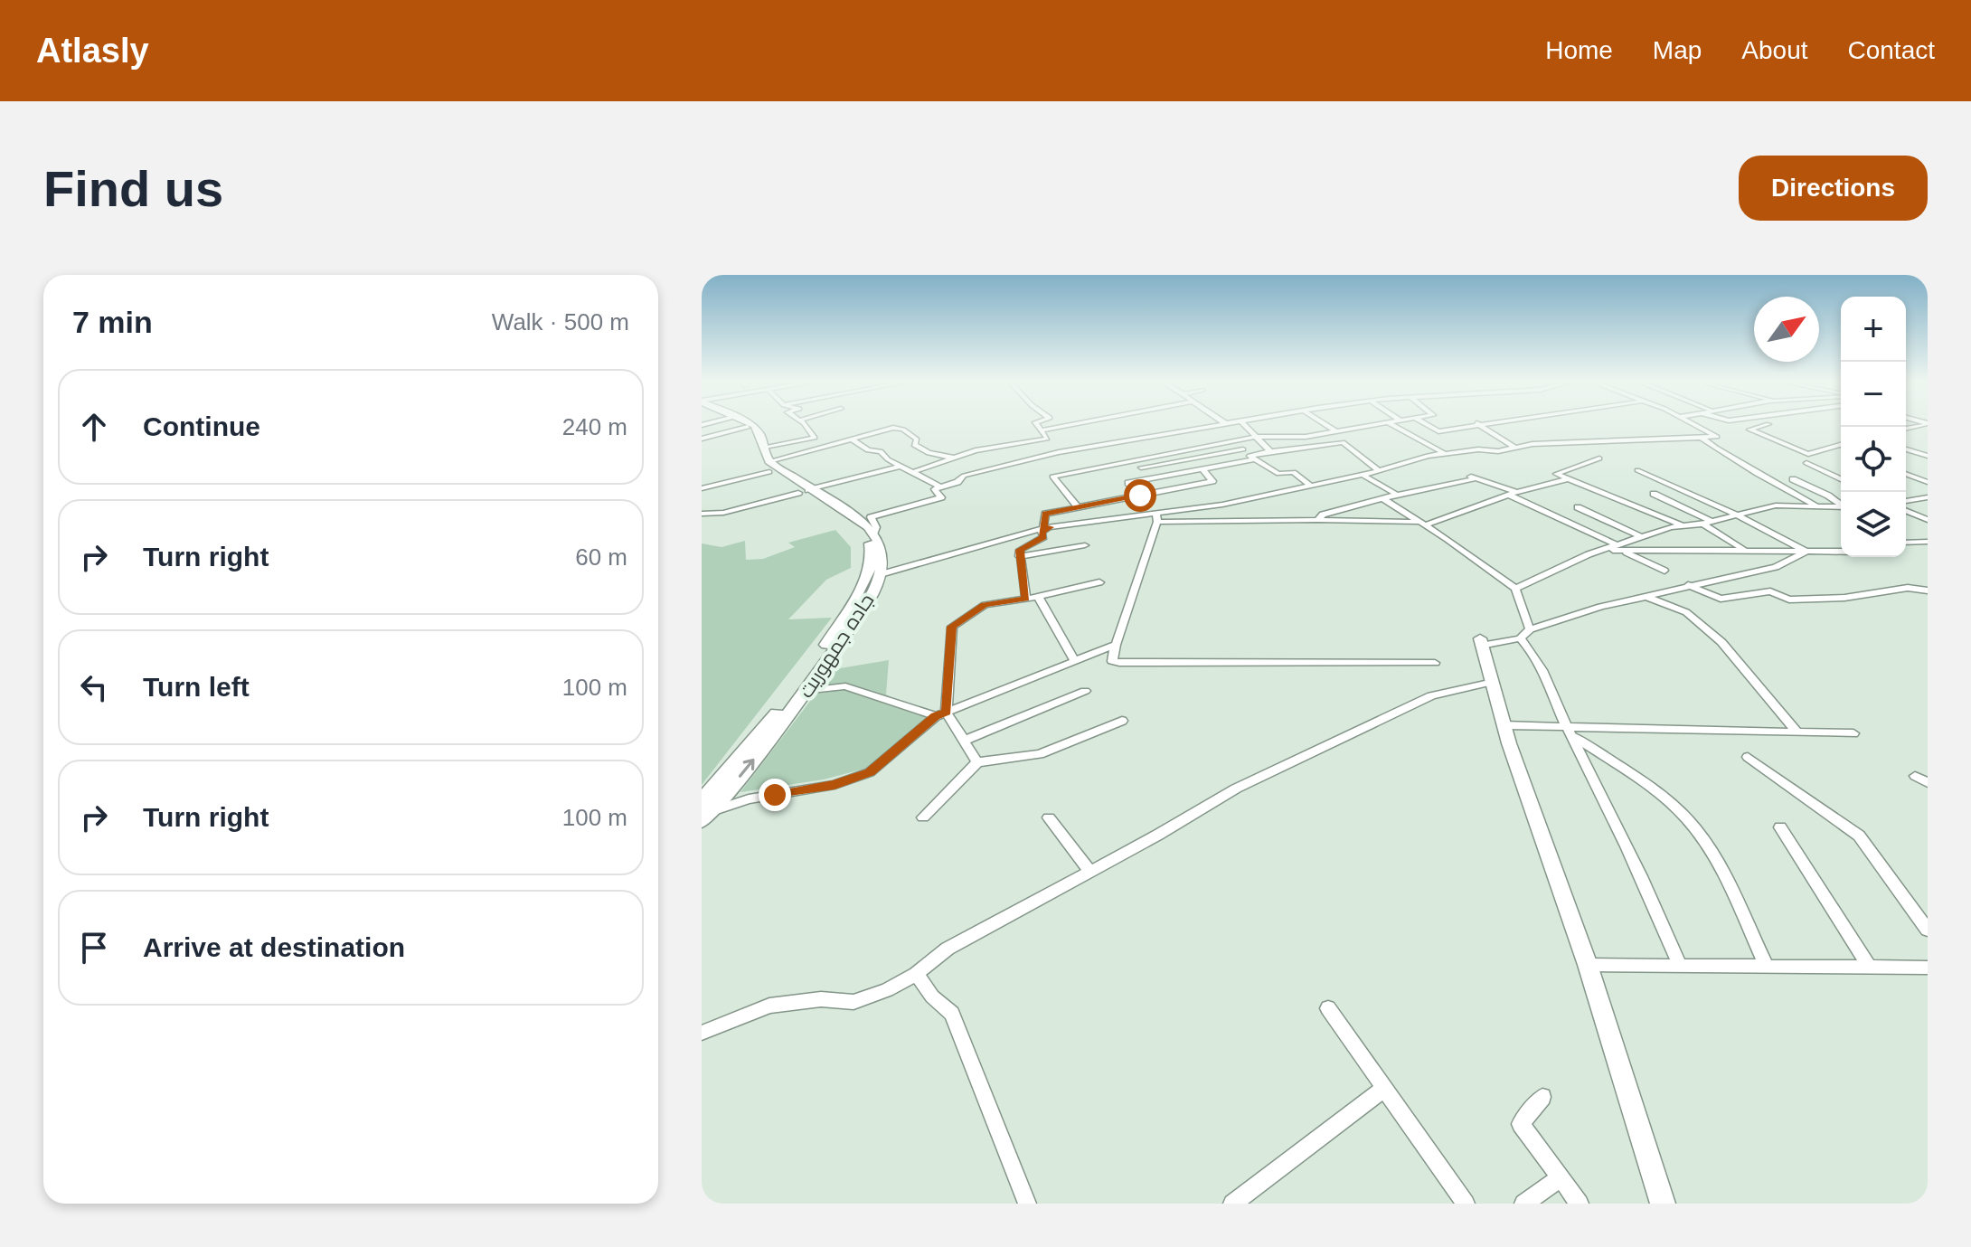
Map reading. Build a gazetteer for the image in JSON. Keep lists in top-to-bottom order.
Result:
{
  "streets": {
    "main road": ["جاده جمهوریت"]
  },
  "north": "top right",
  "page": {
    "header": "Atlasly",
    "nav": [
      "Home",
      "Map",
      "About",
      "Contact"
    ],
    "buttons": "Directions",
    "title": "Find us",
    "heading": ["7 min", "Walk · 500 m"],
    "map_buttons": ["+", "−"],
    "list": [
      ["Continue", "240 m"],
      ["Turn right", "60 m"],
      ["Turn left", "100 m"],
      ["Turn right", "100 m"],
      "Arrive at destination"
    ]
  }
}
